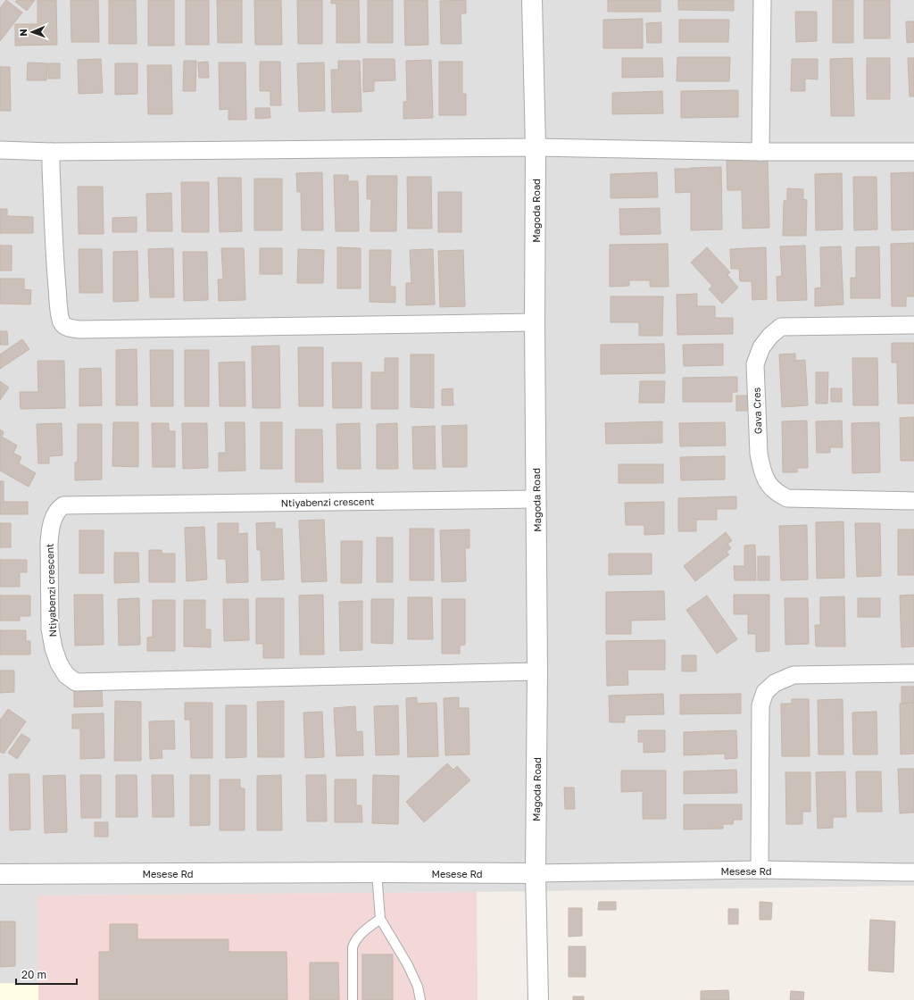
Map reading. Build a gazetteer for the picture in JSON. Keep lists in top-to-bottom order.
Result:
{
  "streets": {
    "street": [
      "Magoda Road",
      "Gava Cres",
      "Ntiyabenzi crescent",
      "Mesese Rd"
    ]
  },
  "crossings": [
    ["Magoda Road", "Ntiyabenzi crescent"],
    ["Magoda Road", "Mesese Rd"]
  ],
  "scale_bar": "20 m",
  "north": "left"
}
